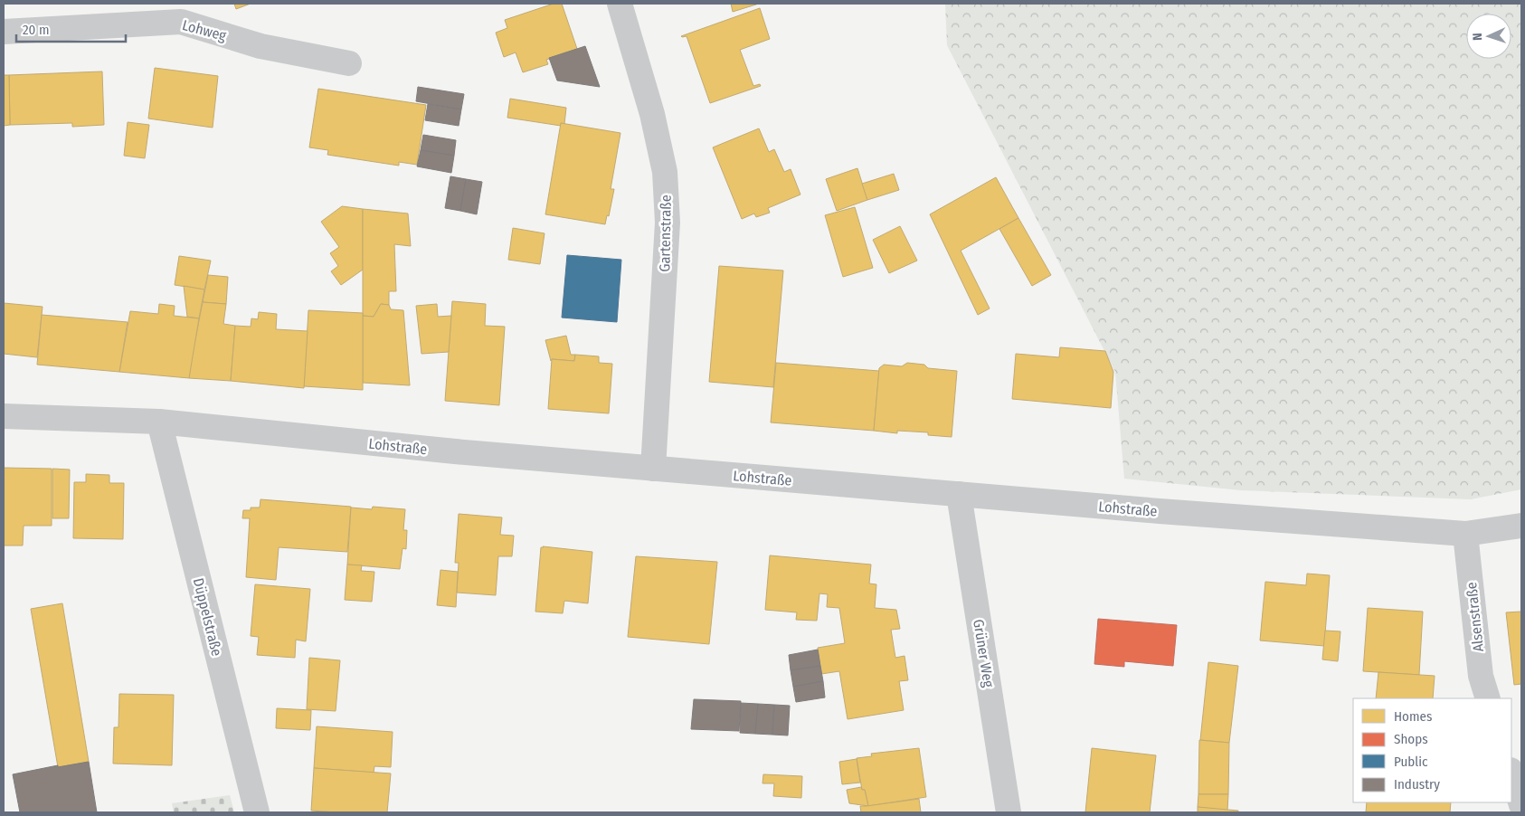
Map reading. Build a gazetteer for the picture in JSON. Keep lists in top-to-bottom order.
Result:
{
  "streets": {
    "street": [
      "Lohweg",
      "Gartenstraße",
      "Lohstraße",
      "Düppelstraße",
      "Alsenstraße",
      "Grüner Weg"
    ]
  },
  "crossings": [
    ["Gartenstraße", "Lohstraße"],
    ["Lohstraße", "Düppelstraße"],
    ["Lohstraße", "Alsenstraße"],
    ["Lohstraße", "Grüner Weg"]
  ],
  "legend": [
    "Homes",
    "Shops",
    "Public",
    "Industry"
  ],
  "scale_bar": "20 m",
  "north": "left"
}
